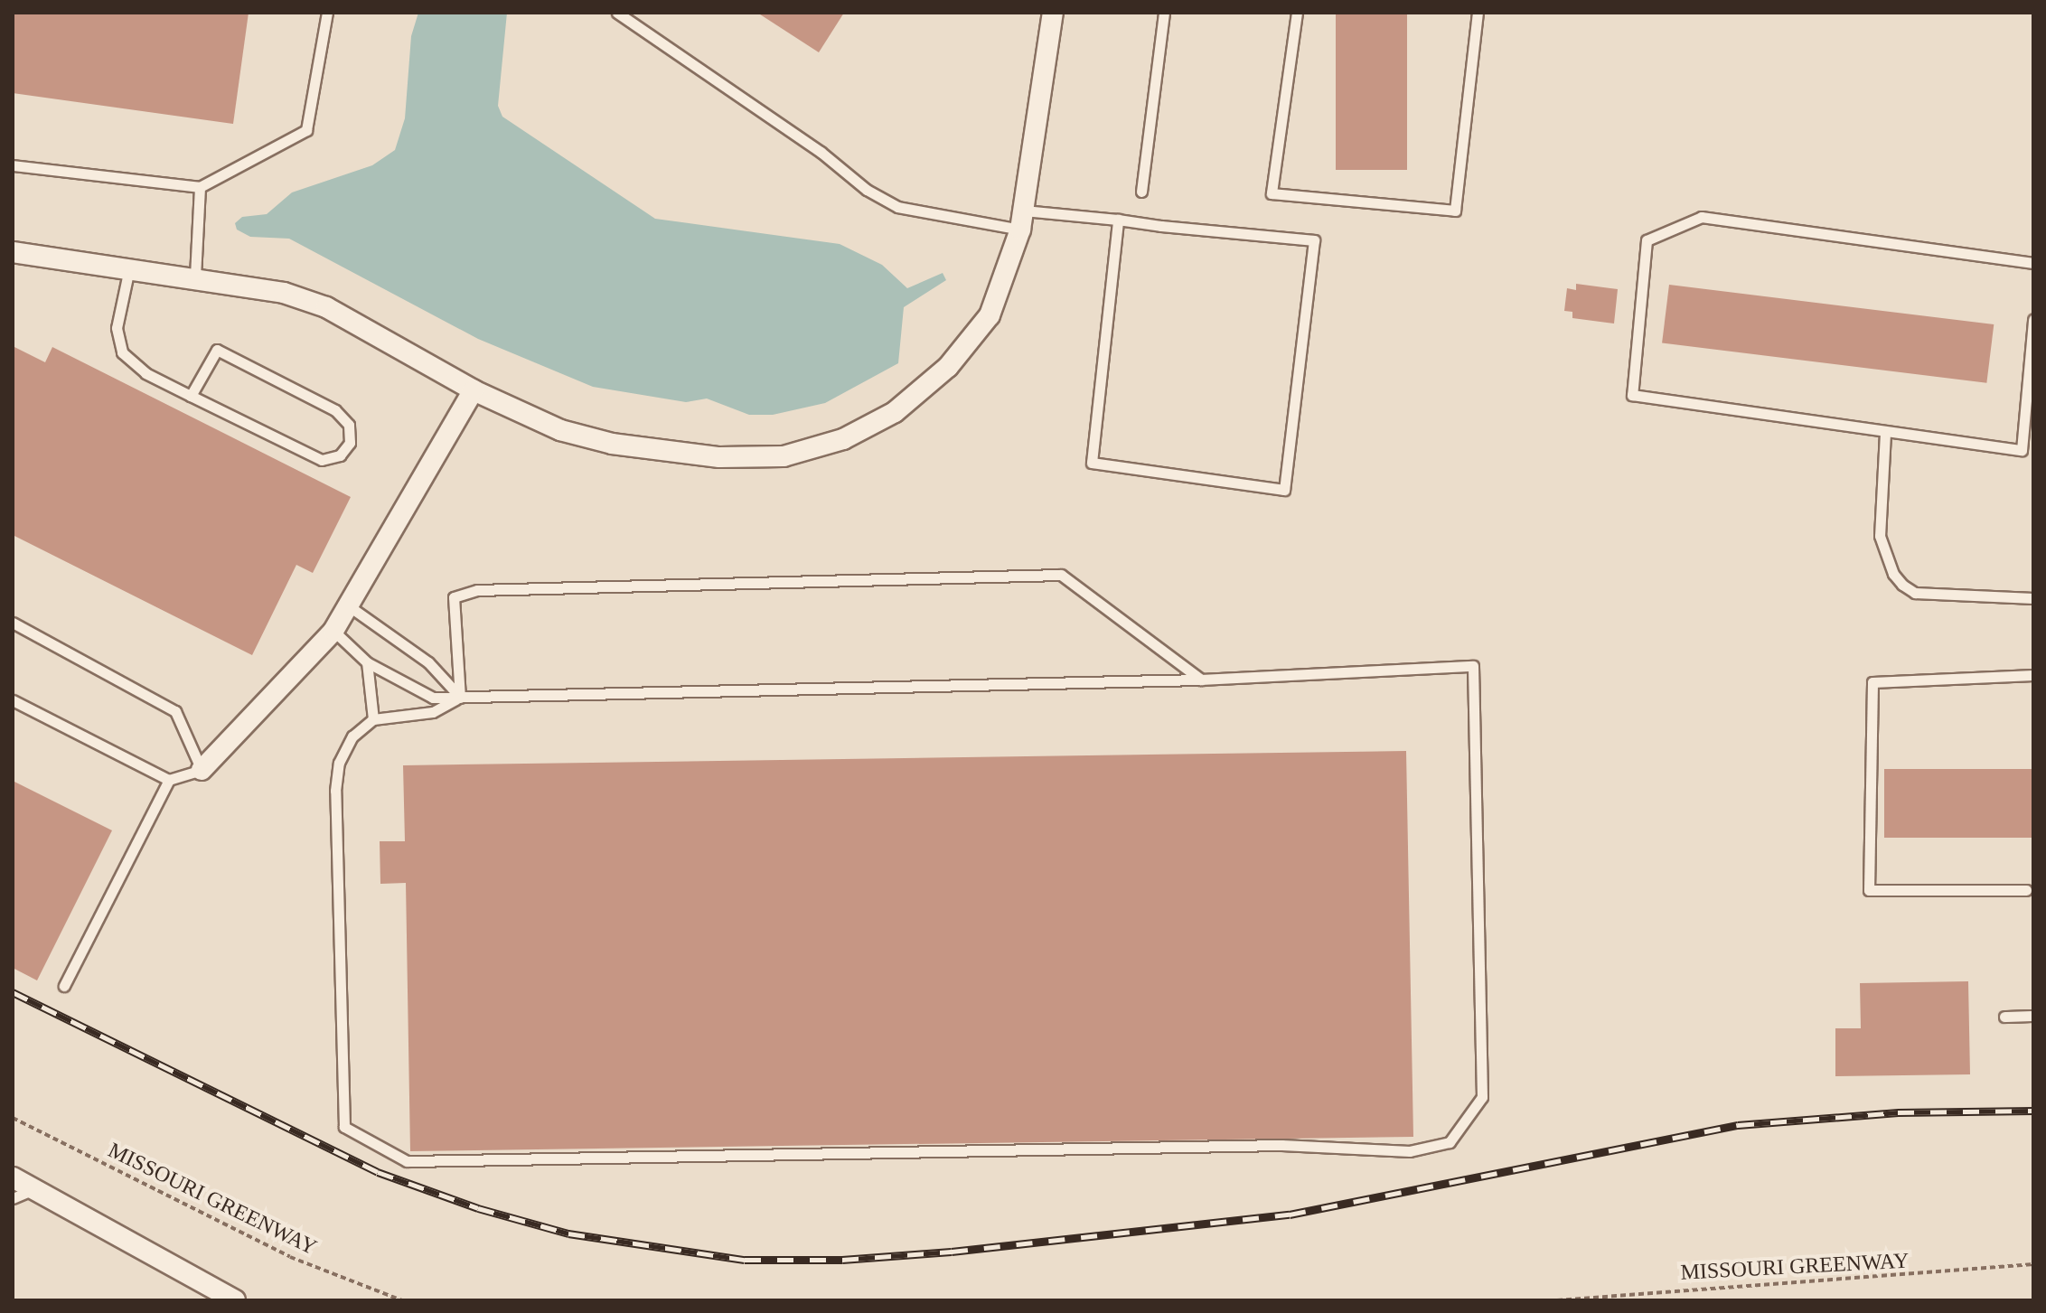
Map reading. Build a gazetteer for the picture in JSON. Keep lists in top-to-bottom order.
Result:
{
  "streets": {
    "path": ["MISSOURI GREENWAY"]
  }
}
